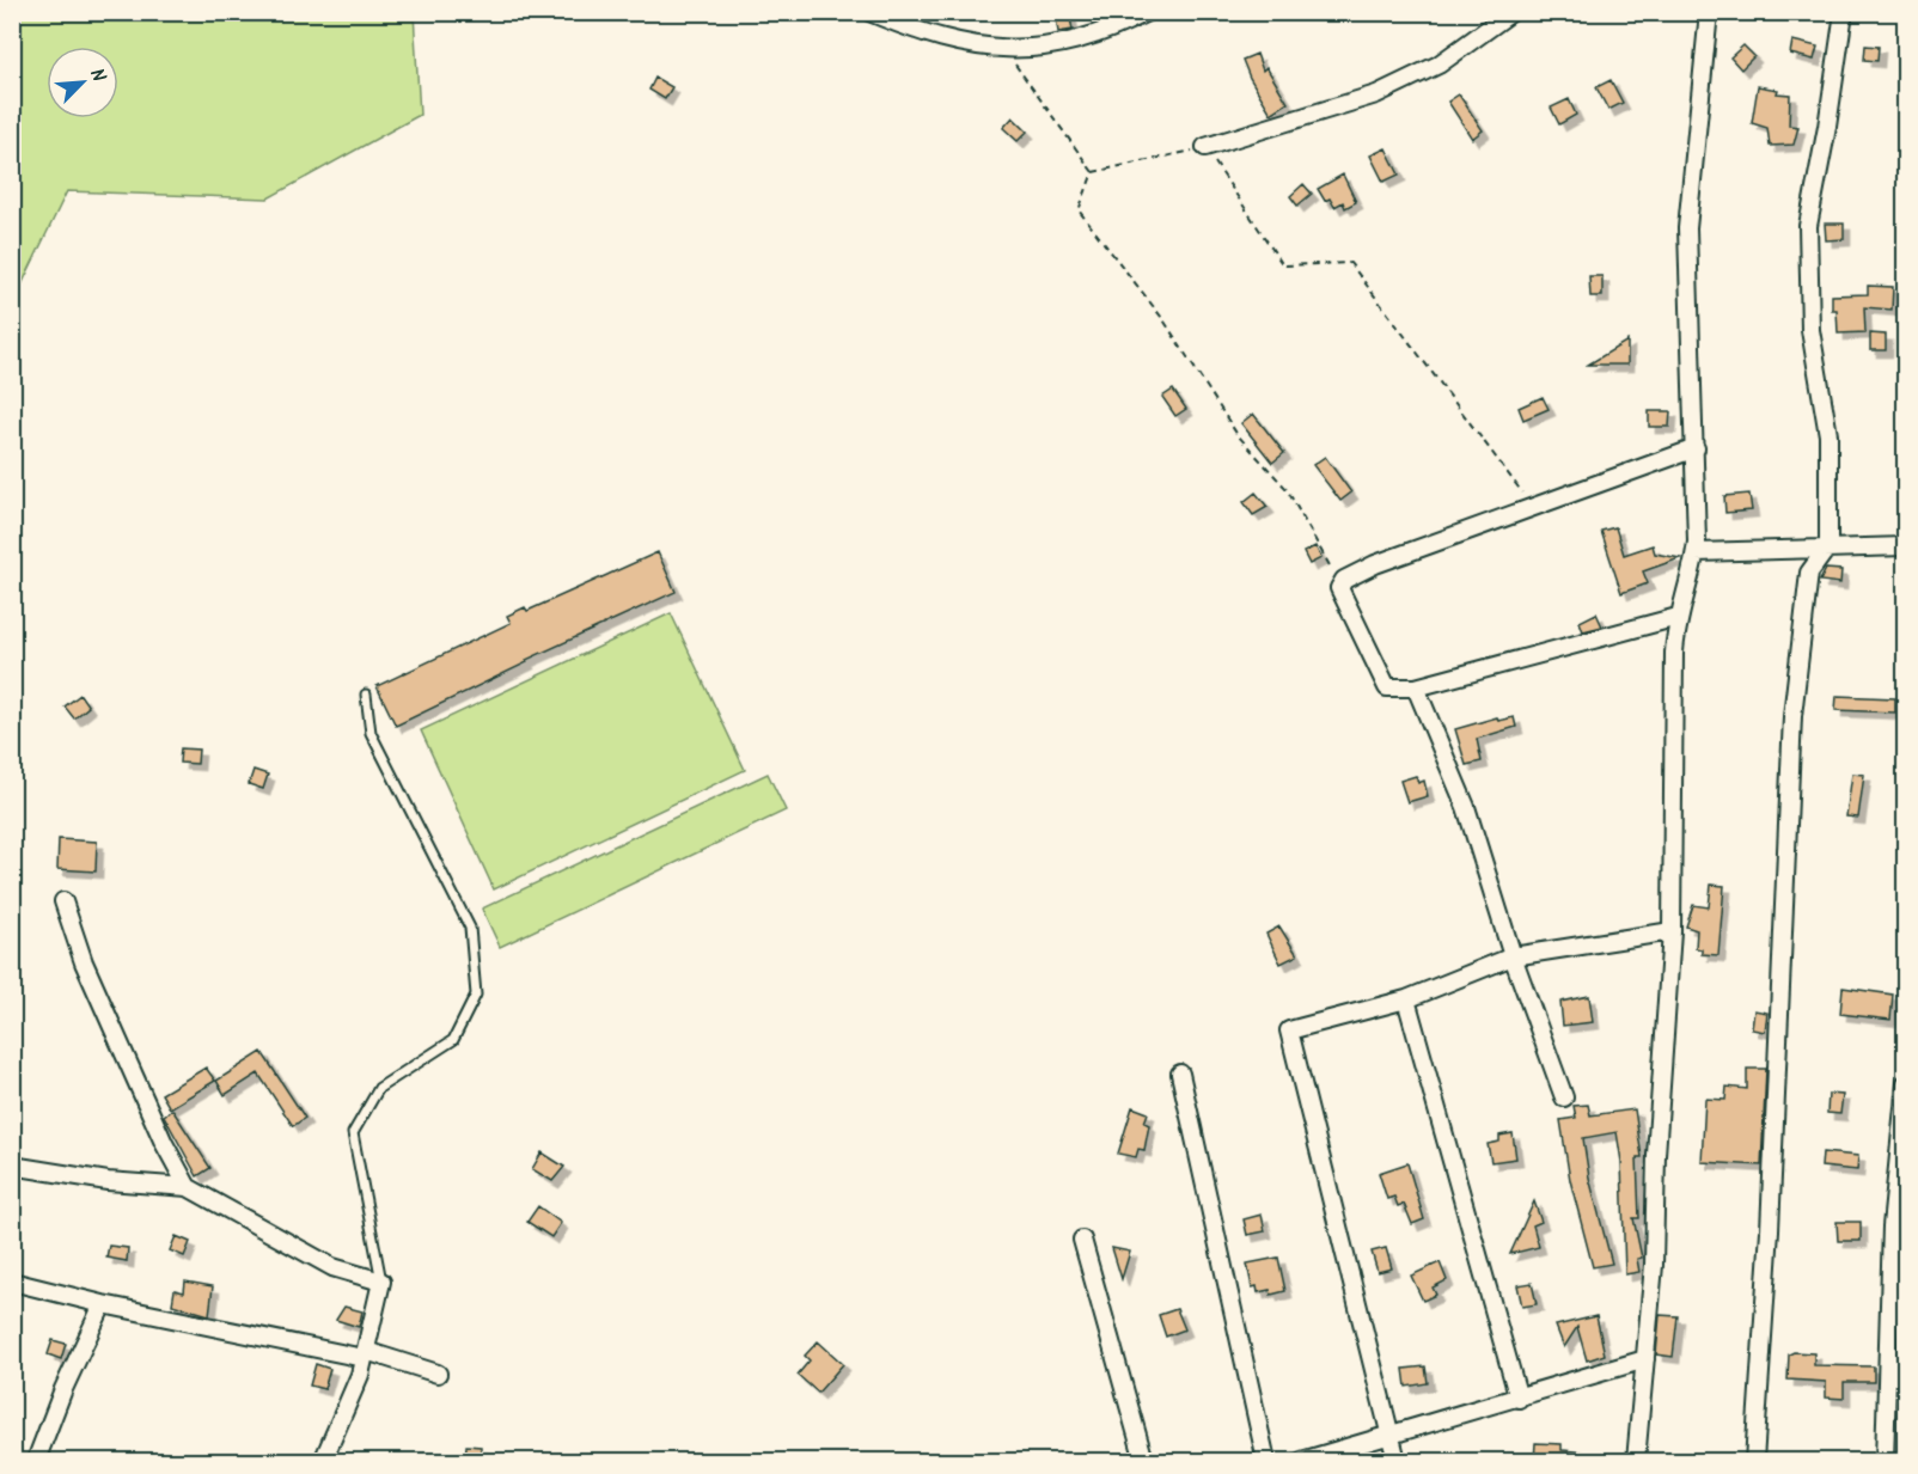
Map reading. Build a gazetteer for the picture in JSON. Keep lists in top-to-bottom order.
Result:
{
  "north": "top right"
}
